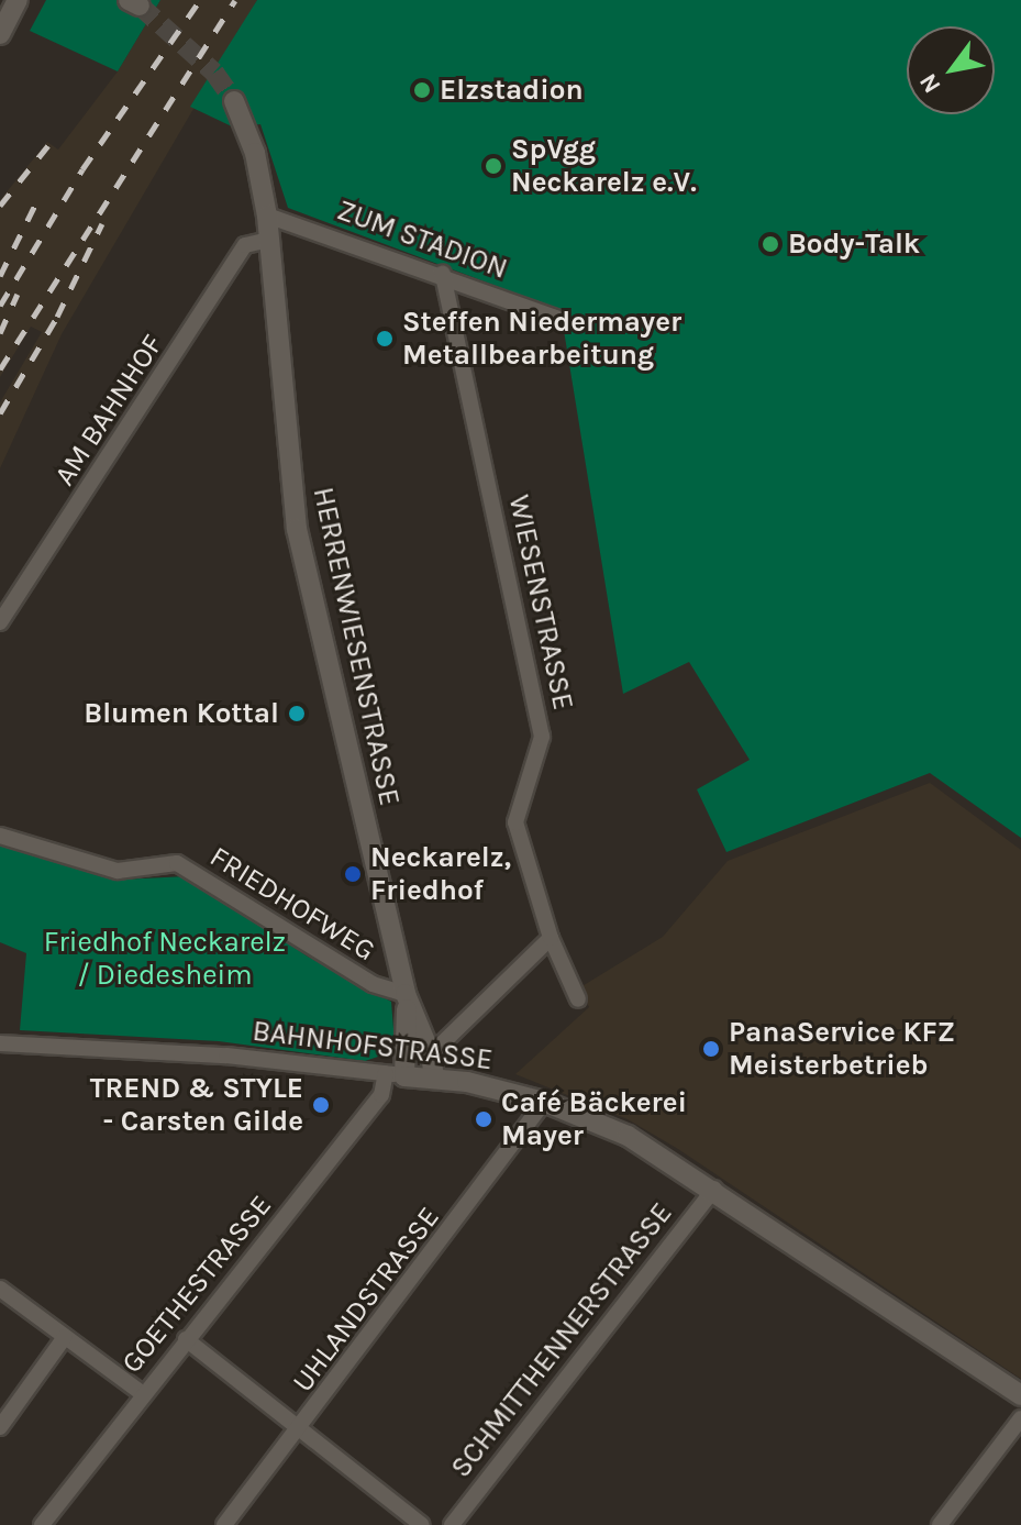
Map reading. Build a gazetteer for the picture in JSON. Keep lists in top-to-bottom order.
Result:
{
  "streets": {
    "street": [
      "ZUM STADION",
      "AM BAHNHOF",
      "WIESENSTRASSE",
      "HERRENWIESENSTRASSE",
      "FRIEDHOFWEG",
      "BAHNHOFSTRASSE",
      "GOETHESTRASSE",
      "UHLANDSTRASSE",
      "SCHMITTHENNERSTRASSE"
    ]
  },
  "crossings": [
    ["ZUM STADION", "WIESENSTRASSE"],
    ["ZUM STADION", "HERRENWIESENSTRASSE"],
    ["AM BAHNHOF", "HERRENWIESENSTRASSE"],
    ["HERRENWIESENSTRASSE", "FRIEDHOFWEG"],
    ["HERRENWIESENSTRASSE", "BAHNHOFSTRASSE"],
    ["HERRENWIESENSTRASSE", "GOETHESTRASSE"],
    ["BAHNHOFSTRASSE", "GOETHESTRASSE"],
    ["BAHNHOFSTRASSE", "UHLANDSTRASSE"],
    ["BAHNHOFSTRASSE", "SCHMITTHENNERSTRASSE"]
  ],
  "parks": ["Friedhof Neckarelz / Diedesheim"],
  "places": [
    "Elzstadion",
    "SpVgg Neckarelz e.V.",
    "Body-Talk",
    "Steffen Niedermayer Metallbearbeitung",
    "Blumen Kottal",
    "Neckarelz, Friedhof",
    "PanaService KFZ Meisterbetrieb",
    "TREND & STYLE - Carsten Gilde",
    "Café Bäckerei Mayer"
  ],
  "north": "bottom left"
}
